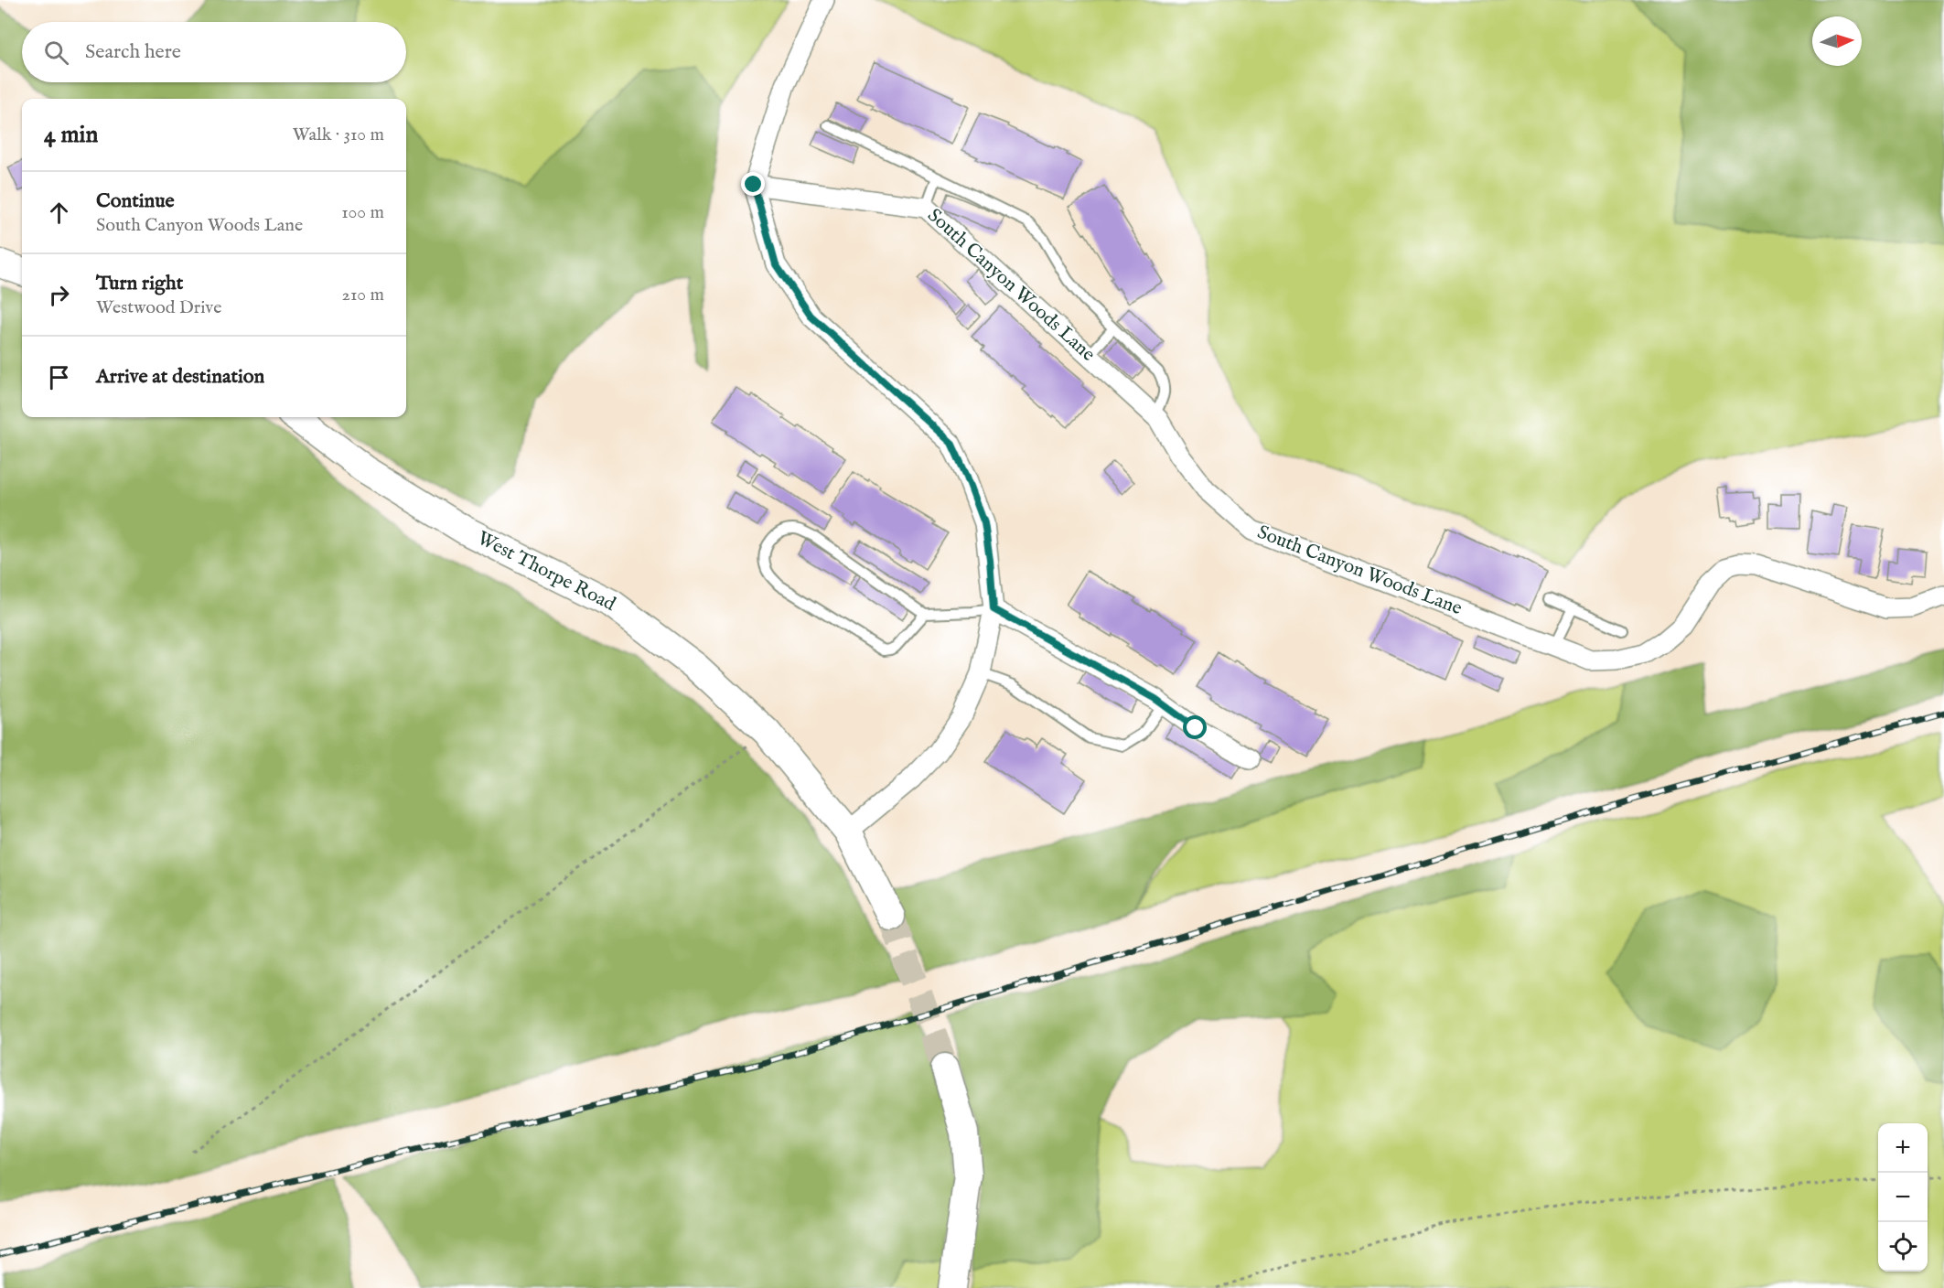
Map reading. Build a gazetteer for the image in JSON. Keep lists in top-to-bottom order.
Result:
{
  "streets": {
    "street": ["South Canyon Woods Lane", "West Thorpe Road"]
  },
  "north": "right",
  "page": {
    "search": "Search here",
    "heading": ["4 min", "Walk · 310 m"],
    "list": [
      ["Continue", "South Canyon Woods Lane", "100 m"],
      ["Turn right", "Westwood Drive", "210 m"],
      "Arrive at destination"
    ],
    "map_buttons": ["+", "−"]
  }
}
